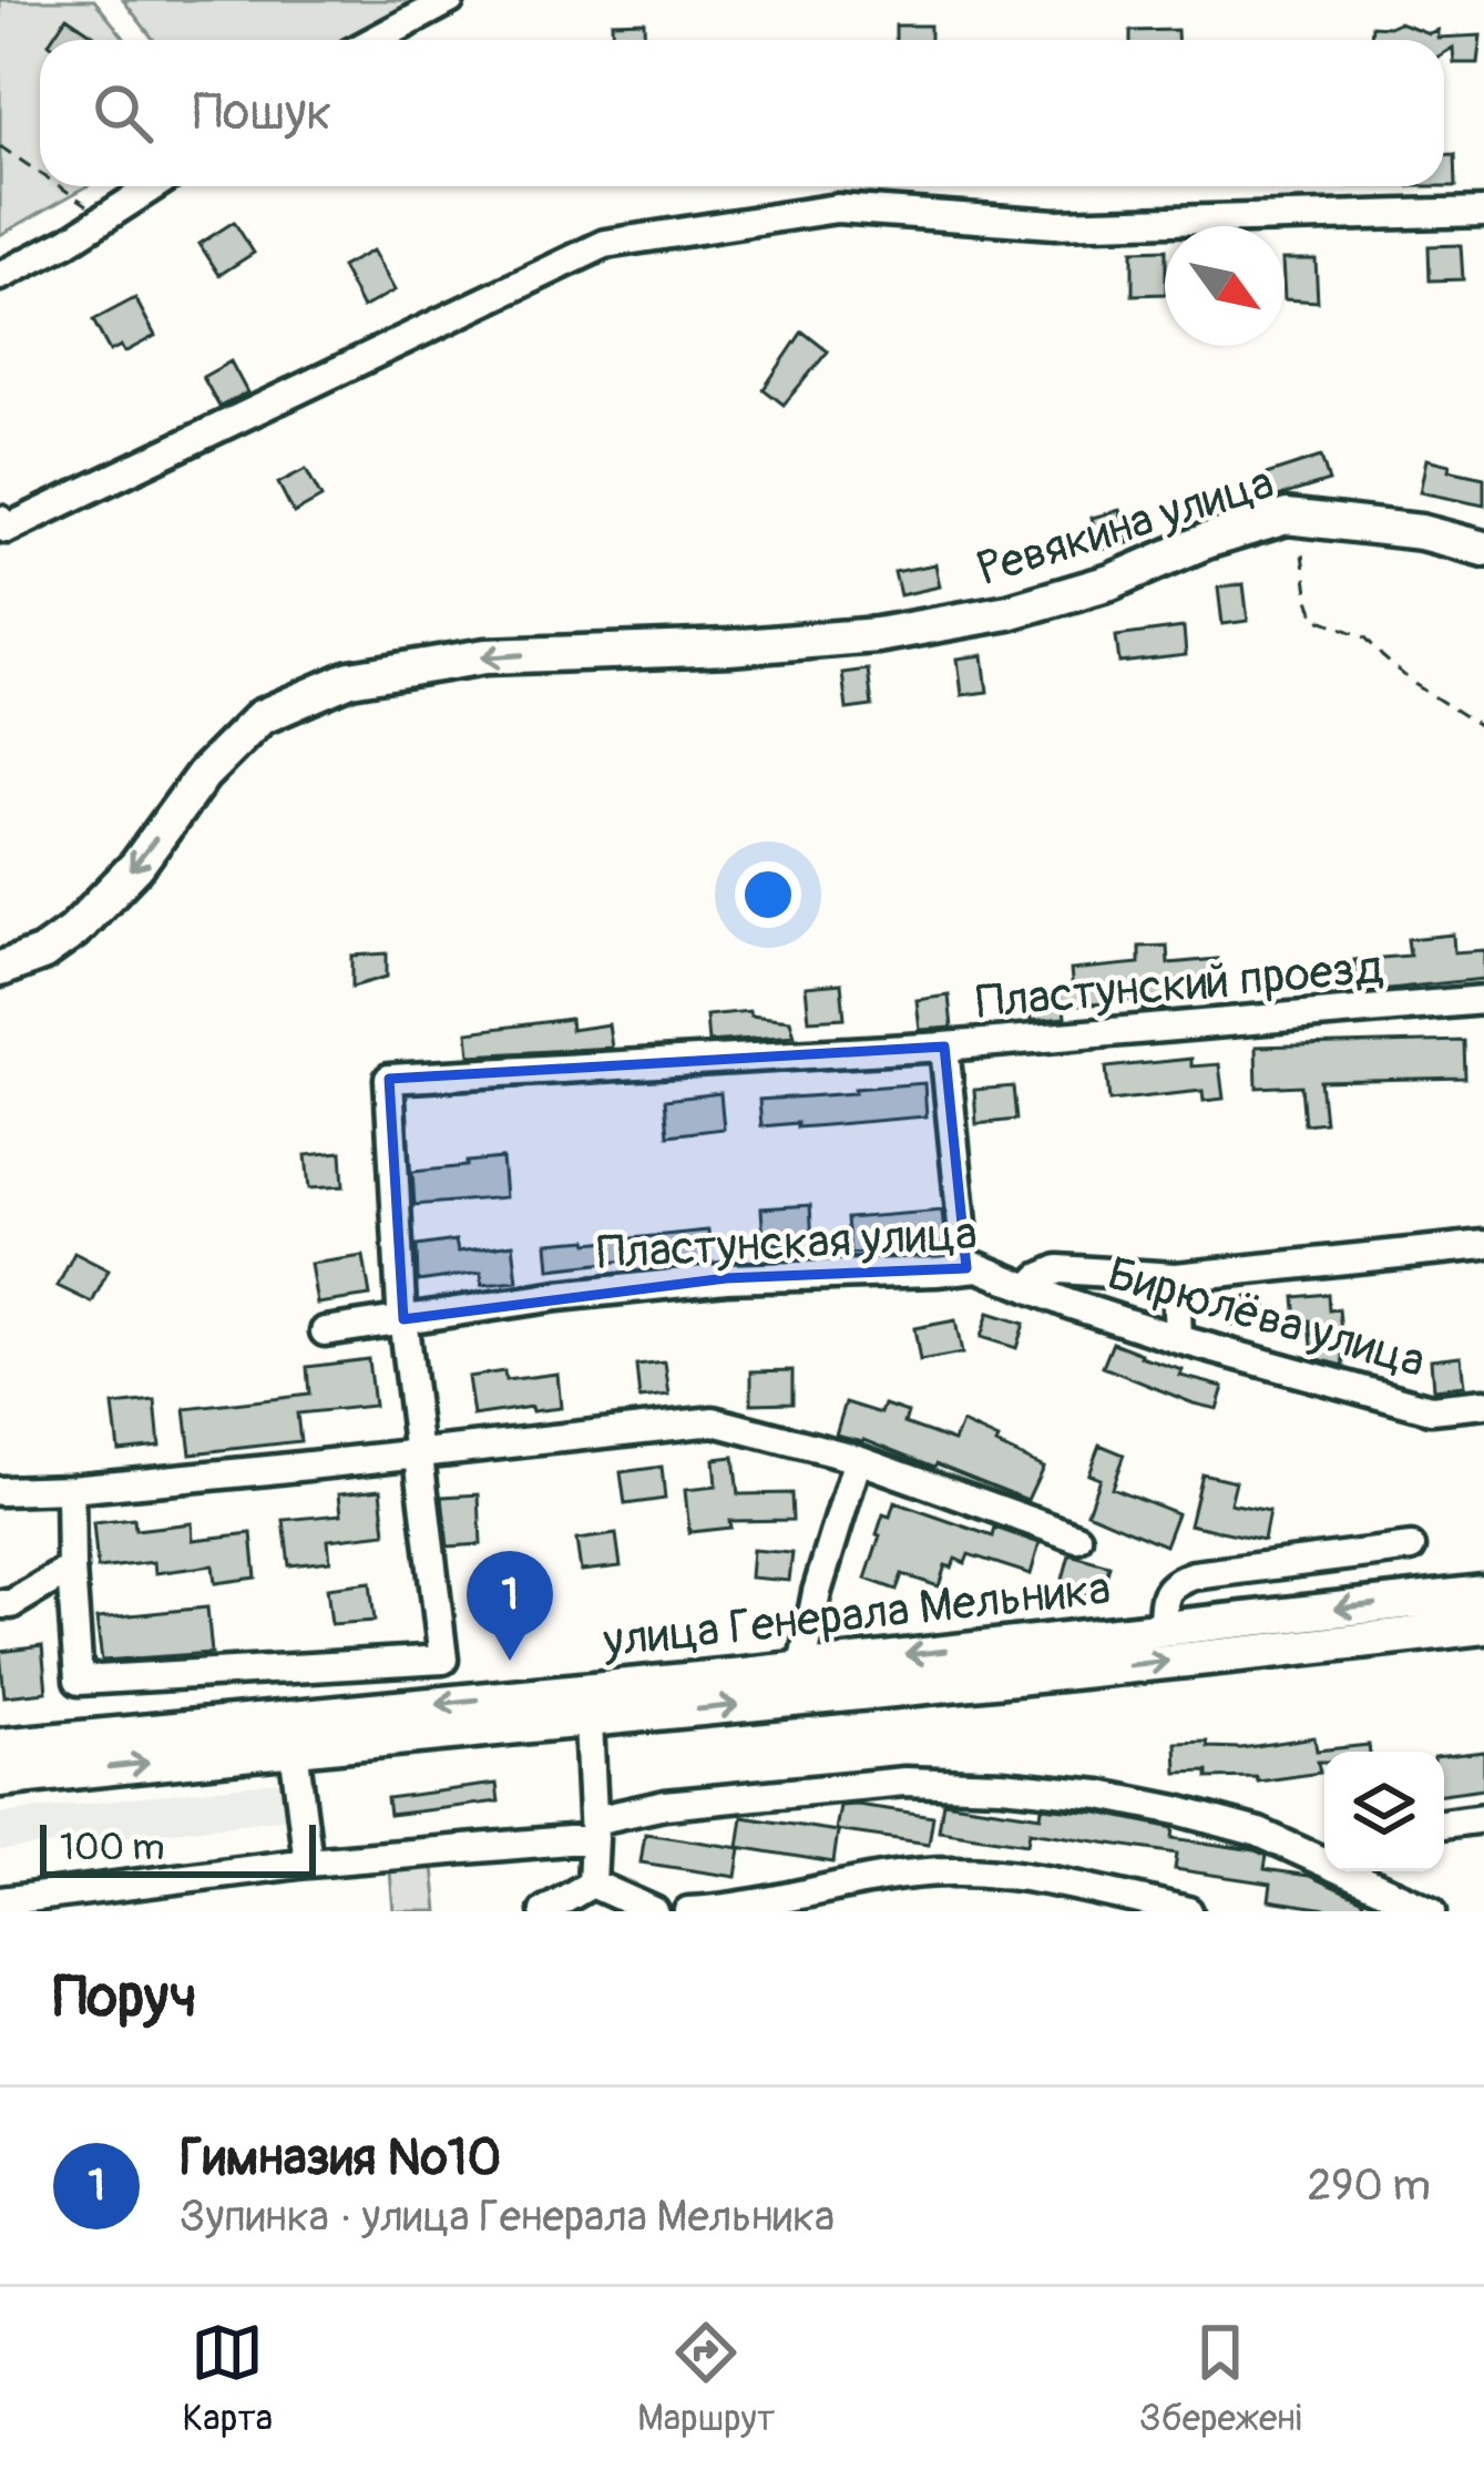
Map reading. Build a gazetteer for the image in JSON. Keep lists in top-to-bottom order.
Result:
{
  "streets": {
    "main road": ["Ревякина улица", "улица Генерала Мельника"],
    "street": ["Пластунский проезд", "Пластунская улица", "Бирюлёва улица"]
  },
  "crossings": [
    ["Пластунский проезд", "Пластунская улица"],
    ["Пластунская улица", "Бирюлёва улица"]
  ],
  "one_way": ["Ревякина улица"],
  "scale_bar": "100 m",
  "north": "bottom right",
  "page": {
    "search": "Пошук",
    "pins": "1",
    "scale": "100 m",
    "heading": "Поруч",
    "list": [
      {
        "mark": "1",
        "name": "Гимназия №10",
        "note": "Зупинка · улица Генерала Мельника",
        "value": "290 m"
      }
    ],
    "nav": ["Карта", "Маршрут", "Збережені"]
  }
}
